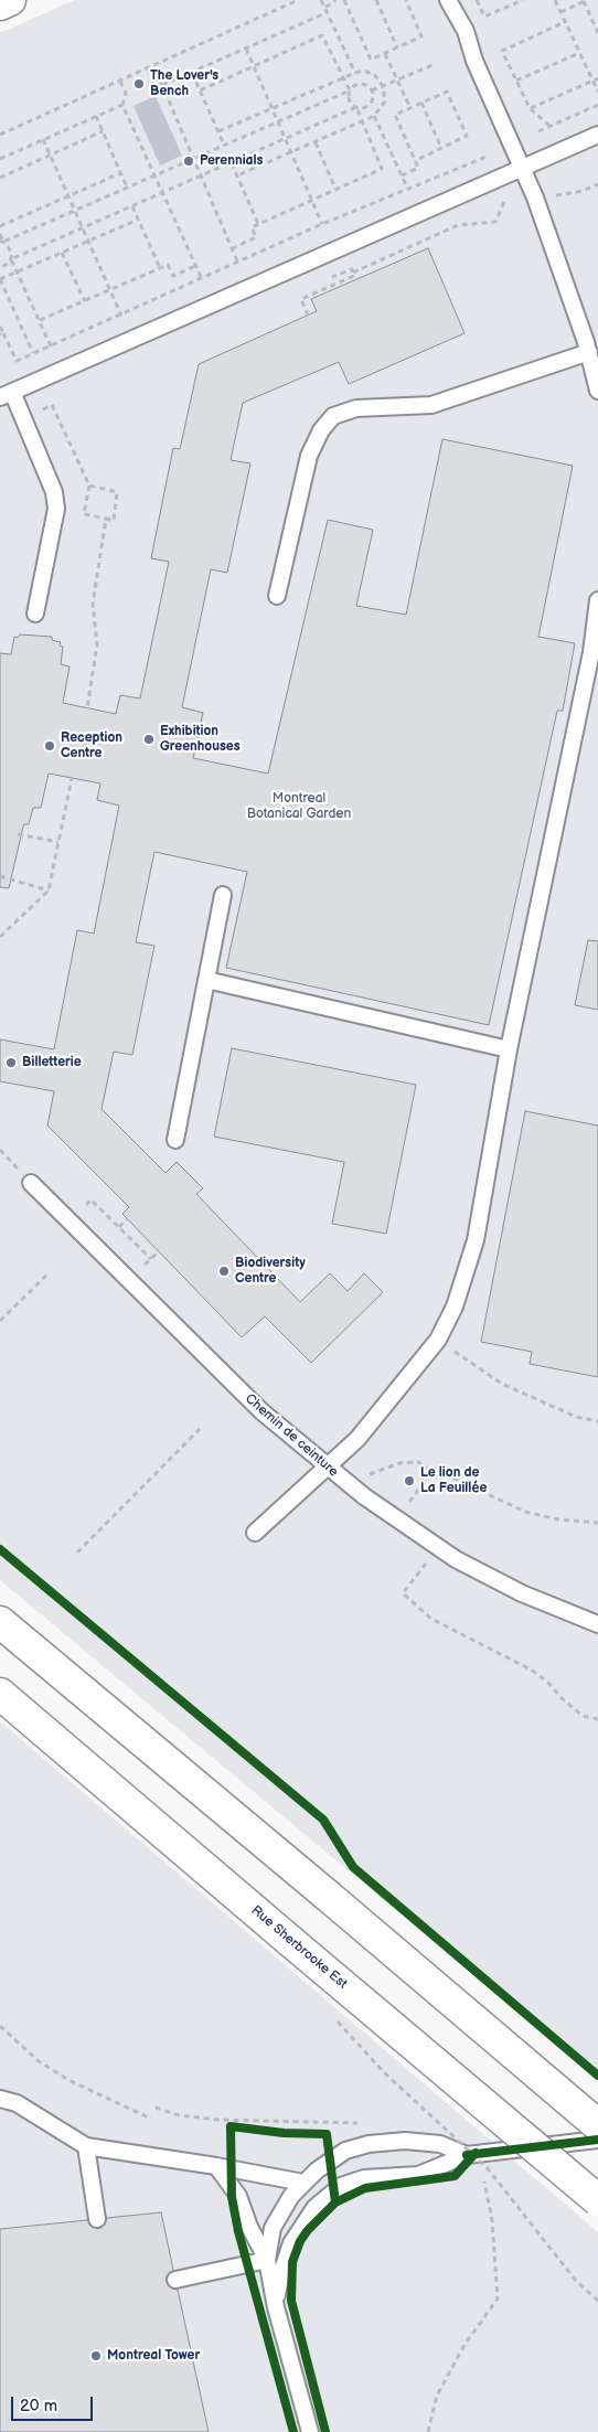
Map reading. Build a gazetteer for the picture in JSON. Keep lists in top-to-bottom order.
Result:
{
  "streets": {
    "main road": ["Rue Sherbrooke Est"],
    "lane": ["Chemin de ceinture"]
  },
  "parks": ["Montreal Botanical Garden"],
  "places": [
    "The Lover's Bench",
    "Perennials",
    "Exhibition Greenhouses",
    "Reception Centre",
    "Billetterie",
    "Biodiversity Centre",
    "Le lion de La Feuillée",
    "Montreal Tower"
  ],
  "scale_bar": "20 m"
}
